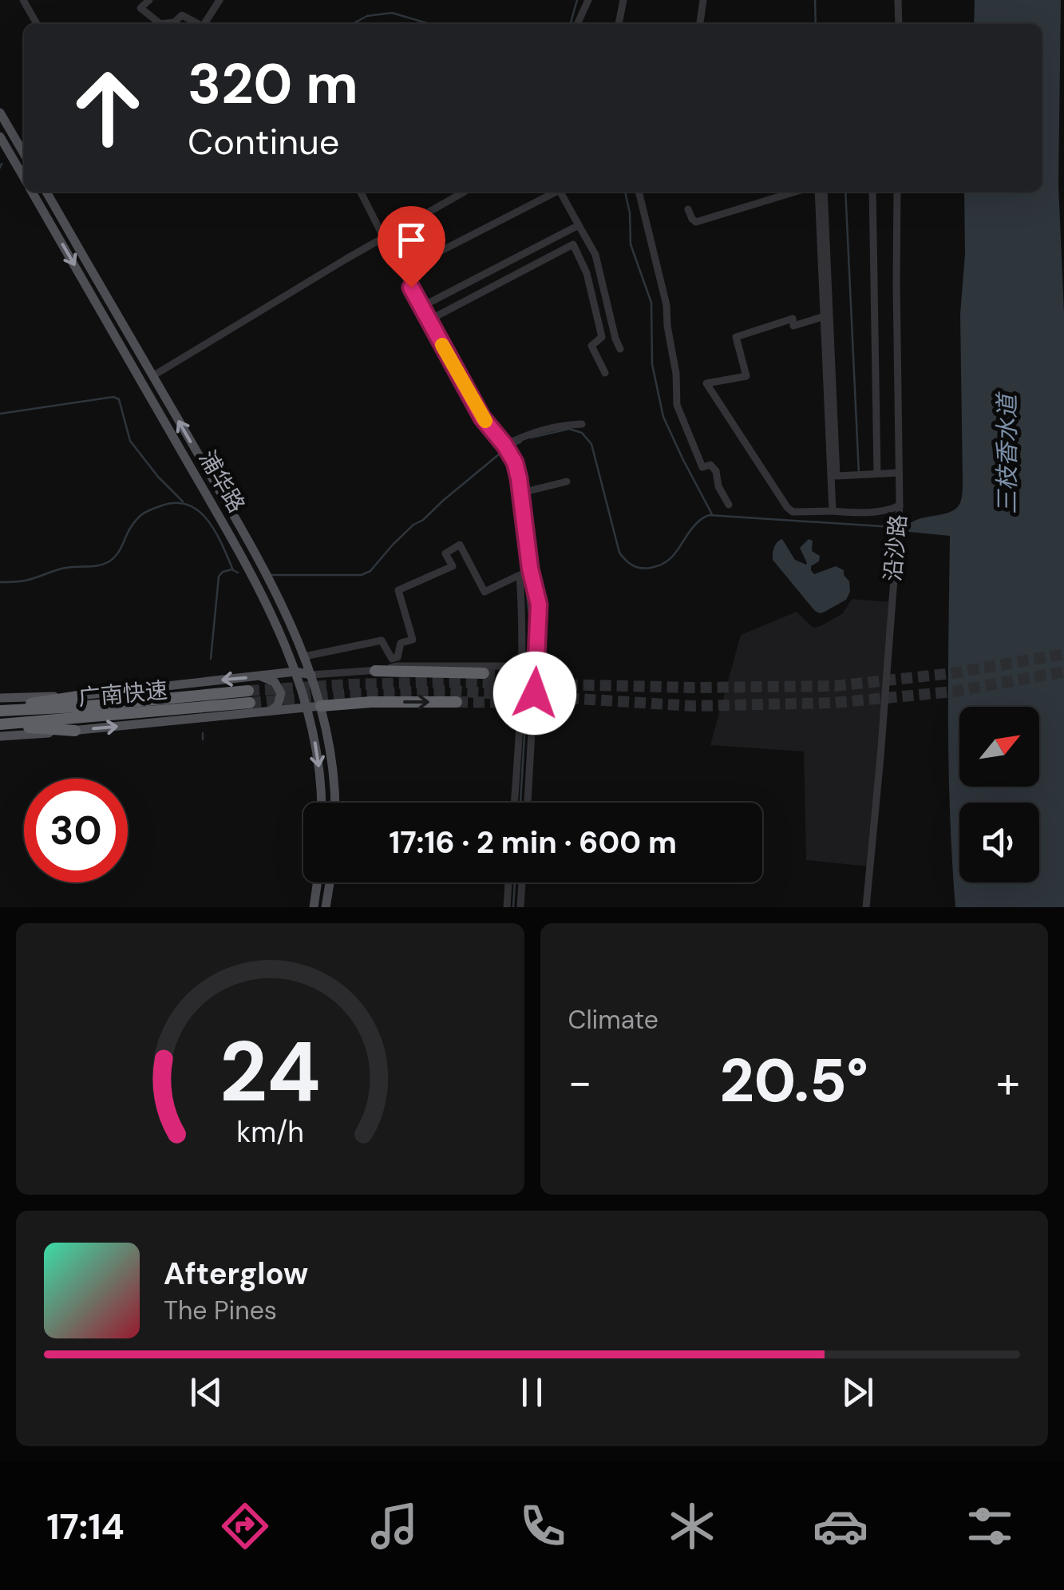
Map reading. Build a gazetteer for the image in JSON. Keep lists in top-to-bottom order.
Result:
{
  "streets": {
    "highway": ["广南快速"],
    "main road": ["浦华路"],
    "street": ["沿沙路"]
  },
  "water": ["三枝香水道"],
  "north": "top right",
  "page": {
    "turn": ["320 m", "Continue"],
    "limit": "30",
    "trip": "17:16 · 2 min · 600 m",
    "tile": "Climate",
    "heat": ["−", "20.5°", "+"],
    "song": ["Afterglow", "The Pines"],
    "tabs": "17:14",
    "gauge": ["24", "km/h"]
  }
}
